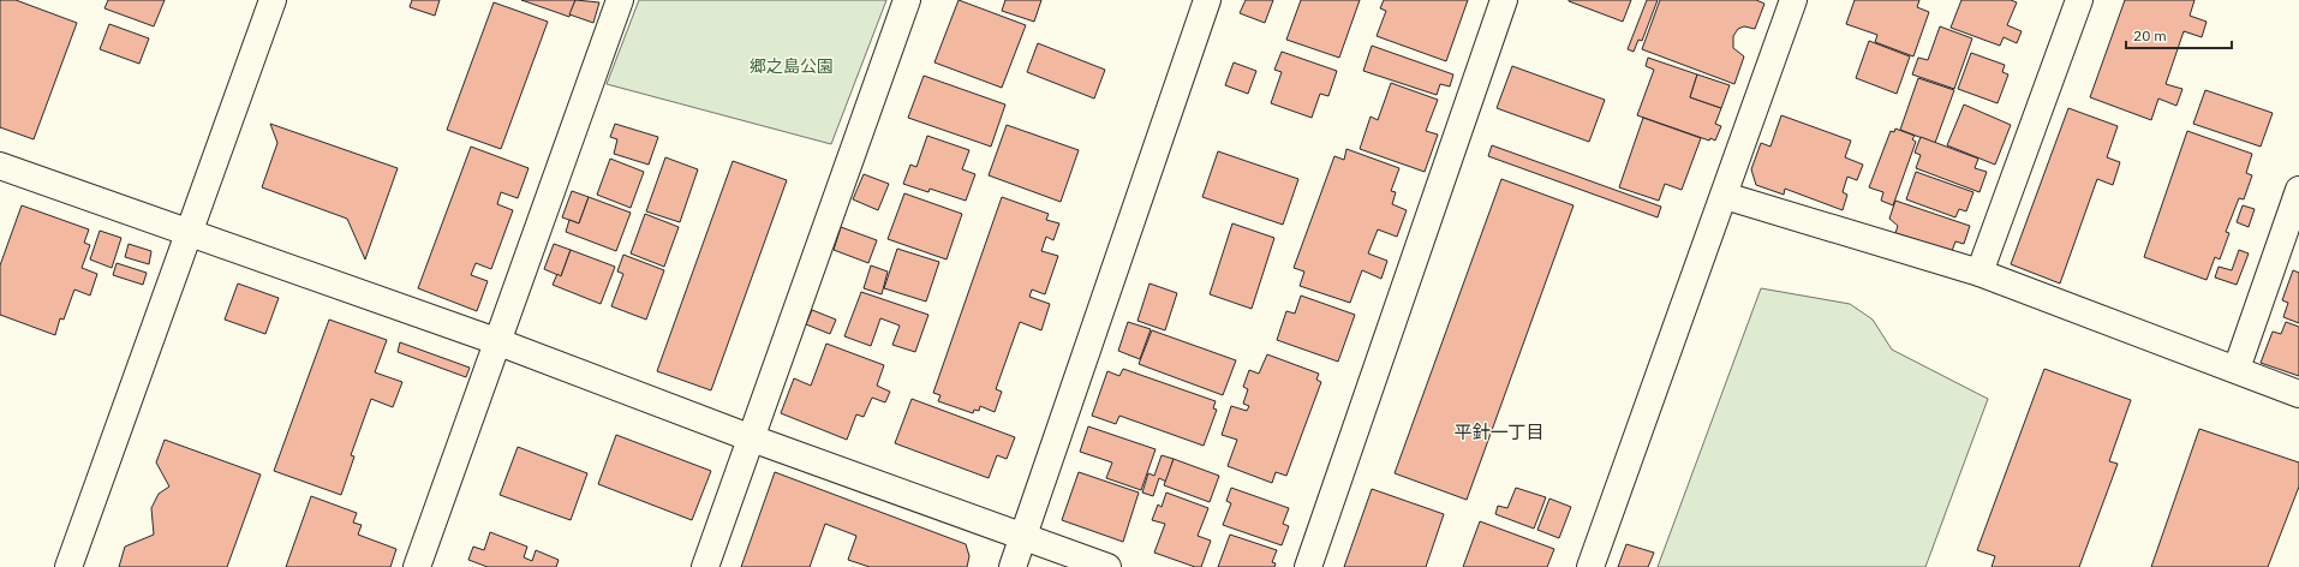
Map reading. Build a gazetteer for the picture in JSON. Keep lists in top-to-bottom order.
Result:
{
  "districts": ["平針一丁目"],
  "parks": ["郷之島公園"],
  "scale_bar": "20 m"
}
